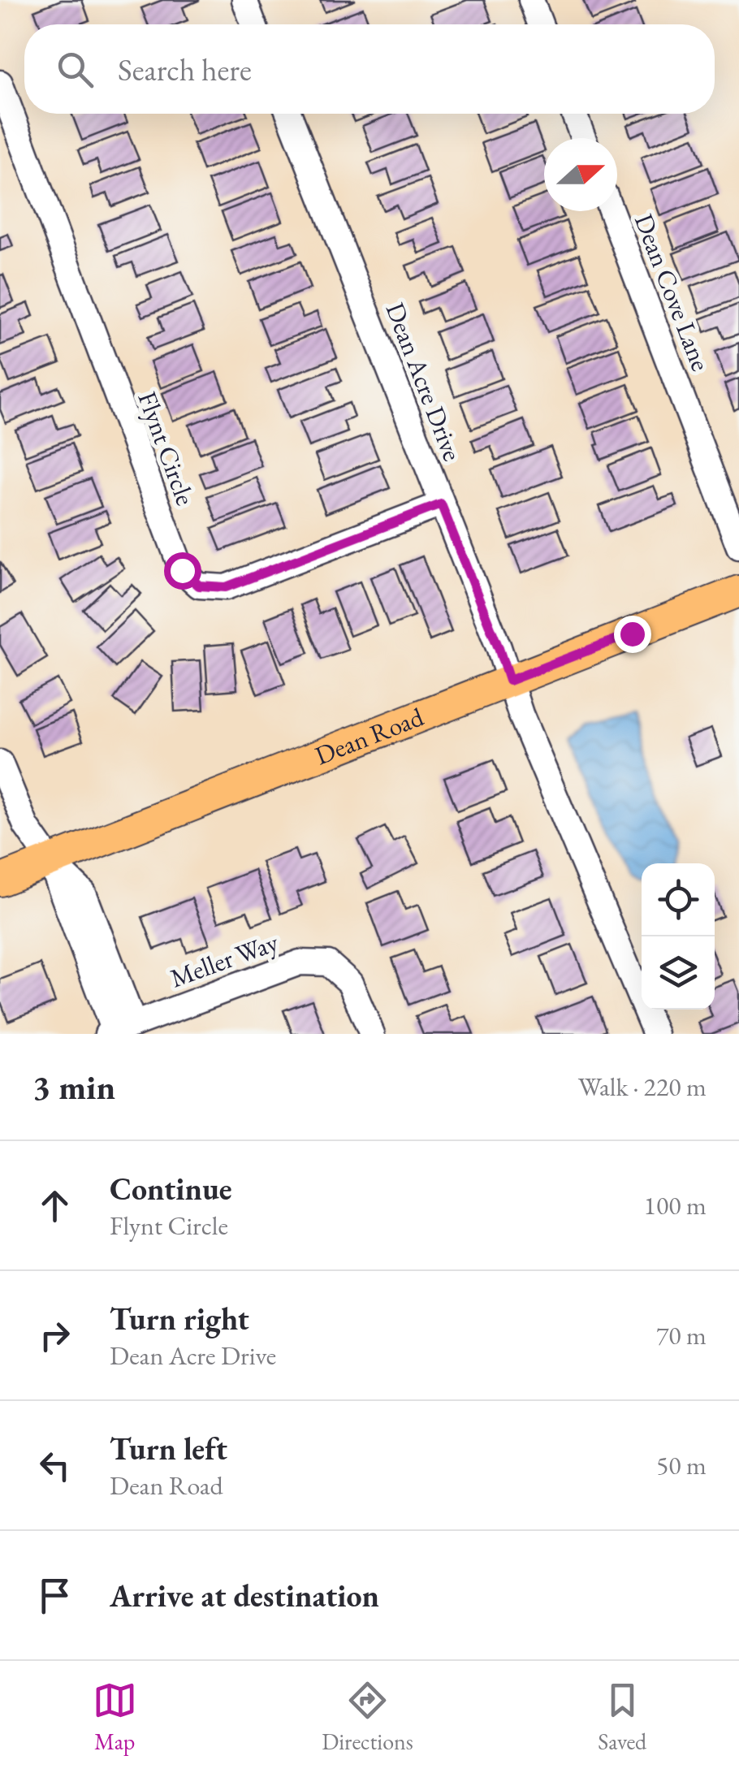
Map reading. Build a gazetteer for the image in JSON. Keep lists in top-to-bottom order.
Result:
{
  "streets": {
    "main road": ["Dean Road"],
    "street": [
      "Dean Cove Lane",
      "Dean Acre Drive",
      "Flynt Circle",
      "Meller Way"
    ]
  },
  "crossings": [
    ["Dean Acre Drive", "Flynt Circle"],
    ["Dean Acre Drive", "Dean Road"]
  ],
  "north": "right",
  "page": {
    "search": "Search here",
    "heading": ["3 min", "Walk · 220 m"],
    "list": [
      ["Continue", "Flynt Circle", "100 m"],
      ["Turn right", "Dean Acre Drive", "70 m"],
      ["Turn left", "Dean Road", "50 m"],
      "Arrive at destination"
    ],
    "nav": ["Map", "Directions", "Saved"]
  }
}
